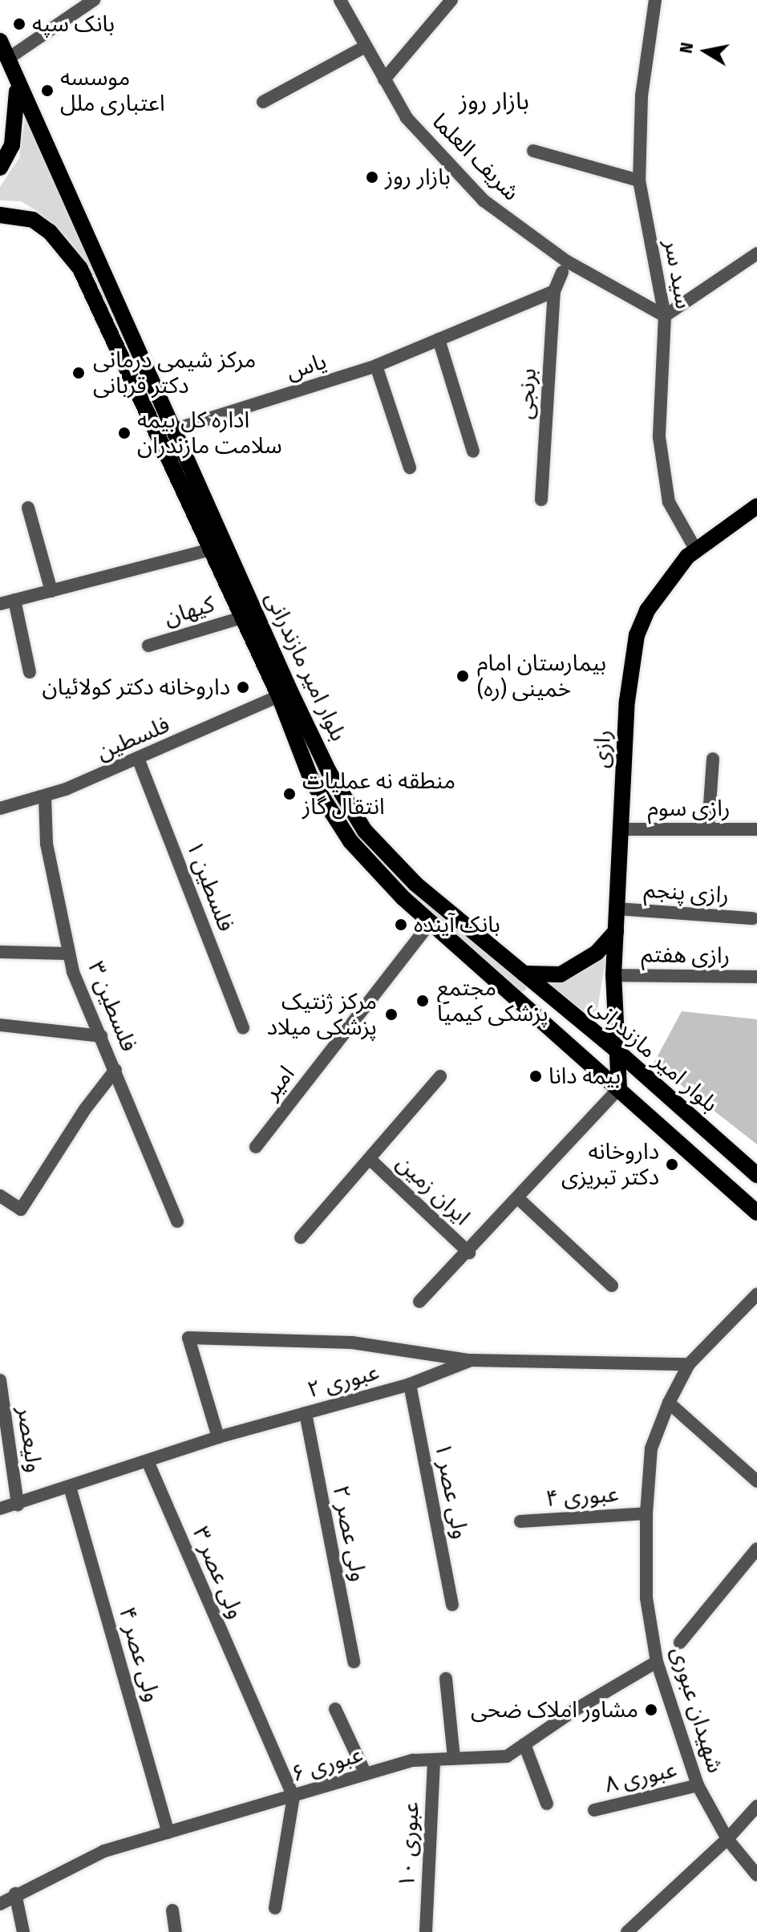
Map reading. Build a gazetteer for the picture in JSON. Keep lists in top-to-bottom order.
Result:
{
  "streets": {
    "main road": ["بلوار امیر مازندرانی", "رازی"],
    "street": [
      "شریف العلما",
      "سید سر",
      "یاس",
      "برنجی",
      "کیهان",
      "فلسطین",
      "رازی سوم",
      "فلسطین ۱",
      "رازی پنجم",
      "رازی هفتم",
      "فلسطین ۳",
      "امیر",
      "ایران زمین",
      "عبوری ۲",
      "ولیعصر",
      "ولی عصر ۱",
      "عبوری ۴",
      "ولی عصر ۲",
      "ولی عصر ۳",
      "ولی عصر ۴",
      "شهیدان عبوری",
      "عبوری ۶",
      "عبوری ۸",
      "عبوری ۱۰"
    ]
  },
  "crossings": [
    ["شریف العلما", "سید سر"],
    ["سید سر", "رازی"],
    ["یاس", "برنجی"],
    ["یاس", "بلوار امیر مازندرانی"],
    ["کیهان", "بلوار امیر مازندرانی"],
    ["بلوار امیر مازندرانی", "فلسطین"],
    ["بلوار امیر مازندرانی", "رازی"],
    ["بلوار امیر مازندرانی", "امیر"],
    ["بلوار امیر مازندرانی", "ایران زمین"],
    ["فلسطین", "فلسطین ۱"],
    ["فلسطین", "فلسطین ۳"],
    ["رازی", "رازی سوم"],
    ["رازی", "رازی پنجم"],
    ["رازی", "رازی هفتم"],
    ["رازی", "ایران زمین"],
    ["عبوری ۲", "ولیعصر"],
    ["عبوری ۲", "ولی عصر ۱"],
    ["عبوری ۲", "ولی عصر ۲"],
    ["عبوری ۲", "ولی عصر ۳"],
    ["عبوری ۲", "ولی عصر ۴"],
    ["عبوری ۲", "شهیدان عبوری"],
    ["عبوری ۴", "شهیدان عبوری"],
    ["ولی عصر ۳", "عبوری ۶"],
    ["ولی عصر ۴", "عبوری ۶"],
    ["شهیدان عبوری", "عبوری ۶"],
    ["شهیدان عبوری", "عبوری ۸"],
    ["عبوری ۶", "عبوری ۱۰"]
  ],
  "districts": ["بازار روز"],
  "places": [
    "بانک سپه",
    "موسسه اعتباری ملل",
    "بازار روز",
    "مرکز شیمی درمانی دکتر قربانی",
    "اداره کل بیمه سلامت مازندران",
    "بیمارستان امام خمینی (ره)",
    "داروخانه دکتر کولائیان",
    "منطقه نه عملیات انتقال گاز",
    "بانک آینده",
    "مجتمع پزشکی کیمیا",
    "مرکز ژنتیک پزشکی میلاد",
    "بیمه دانا",
    "داروخانه دکتر تبریزی",
    "مشاور املاک ضحی"
  ],
  "north": "left"
}
